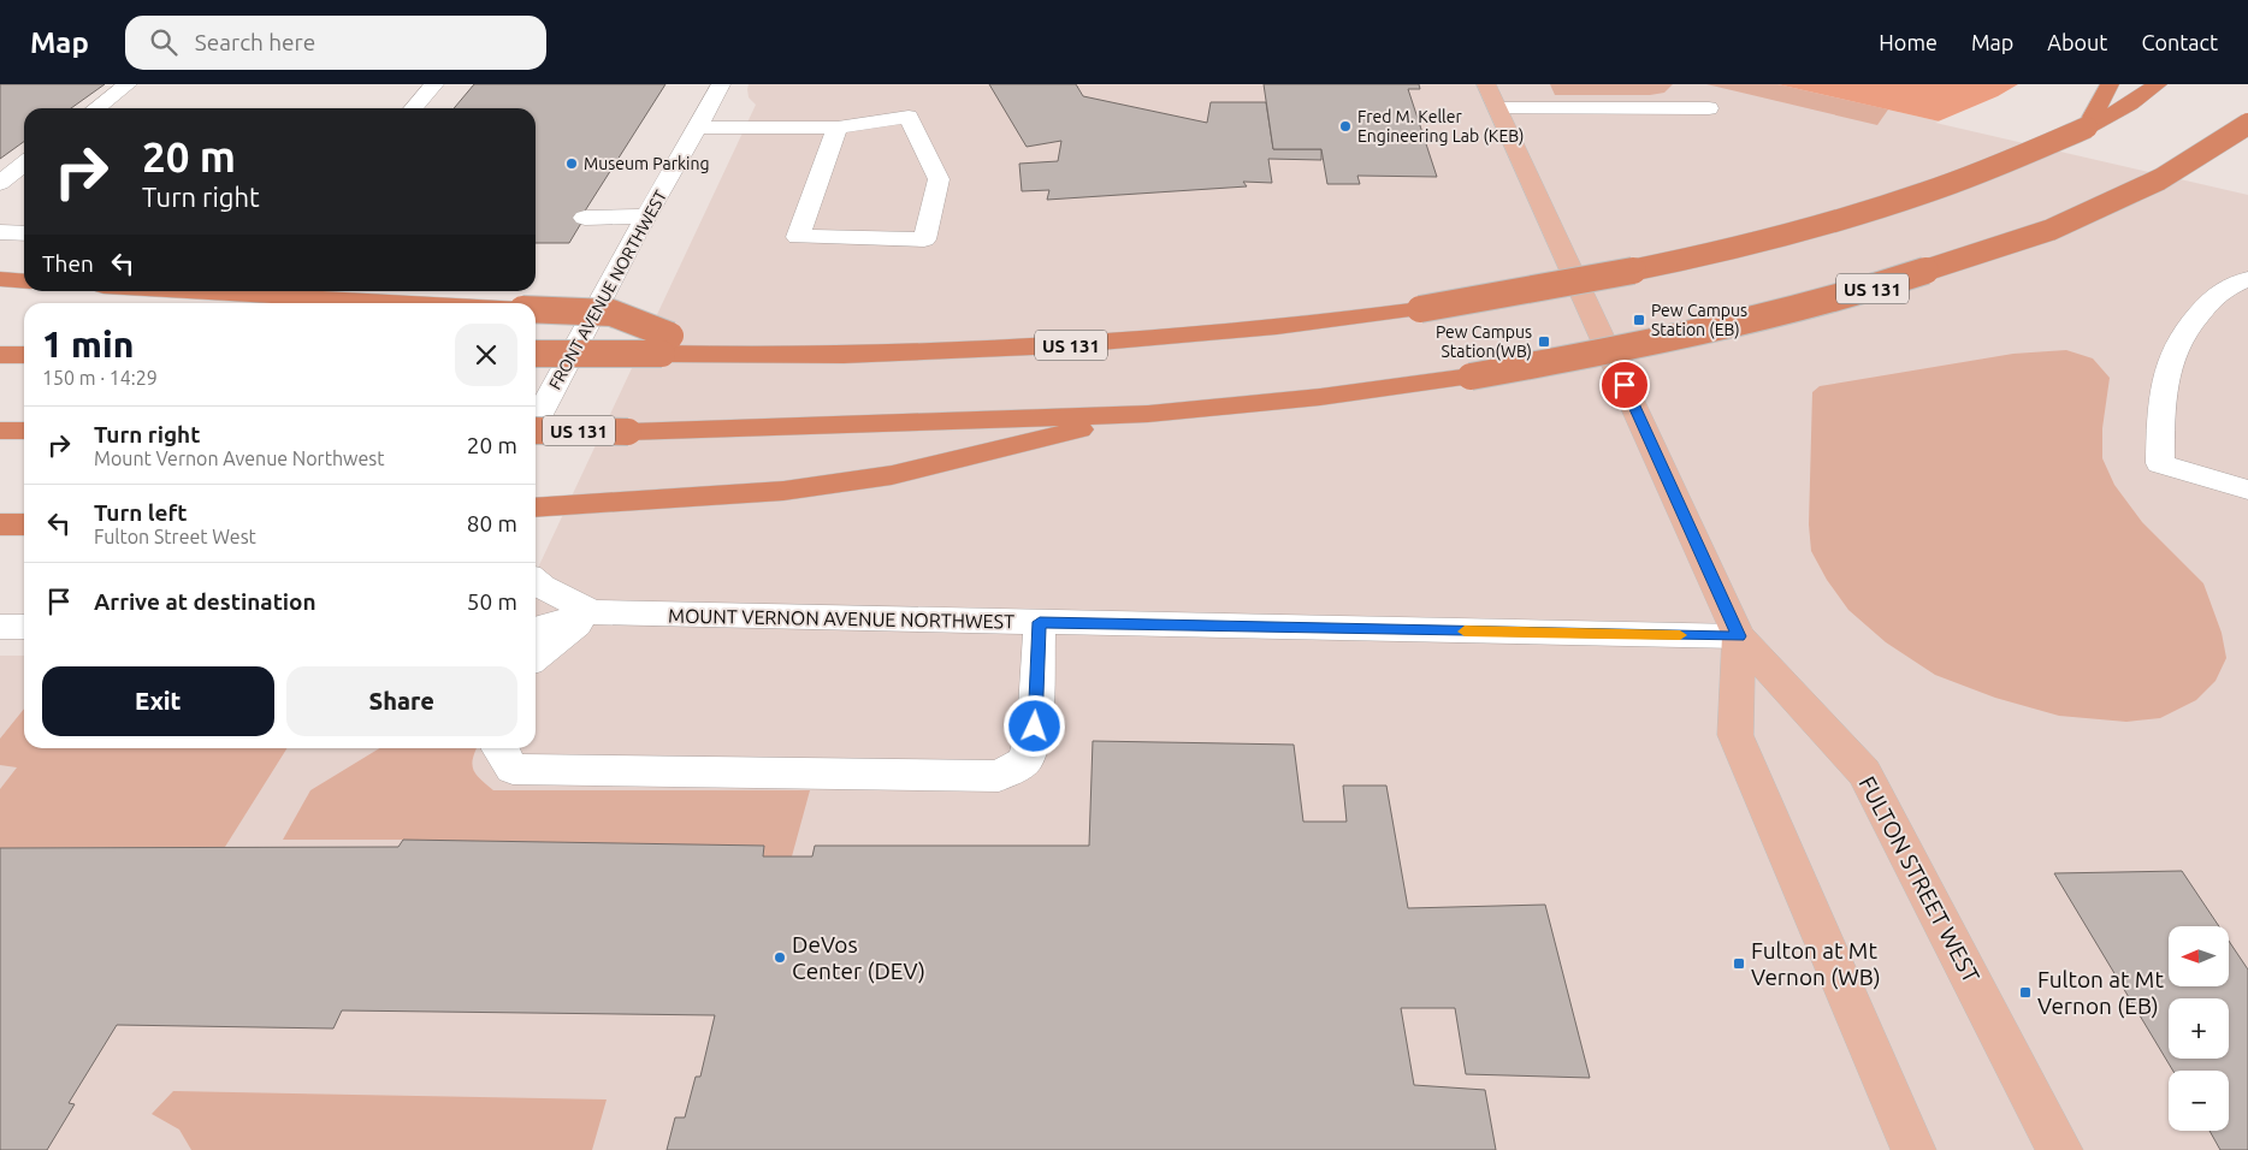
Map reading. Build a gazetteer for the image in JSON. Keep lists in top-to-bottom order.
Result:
{
  "streets": {
    "highway": ["US 131"],
    "main road": ["FULTON STREET WEST"],
    "street": ["FRONT AVENUE NORTHWEST", "MOUNT VERNON AVENUE NORTHWEST"]
  },
  "crossings": [
    ["MOUNT VERNON AVENUE NORTHWEST", "FULTON STREET WEST"]
  ],
  "places": {
    "other": ["Fred M. Keller Engineering Lab (KEB)", "Museum Parking", "DeVos Center (DEV)"],
    "transit": [
      "Pew Campus Station (EB)",
      "Pew Campus Station(WB)",
      "Fulton at Mt Vernon (WB)",
      "Fulton at Mt Vernon (EB)"
    ]
  },
  "north": "left",
  "page": {
    "header": "Map",
    "search": "Search here",
    "nav": [
      "Home",
      "Map",
      "About",
      "Contact"
    ],
    "turn": ["20 m", "Turn right"],
    "then": "Then",
    "heading": ["1 min", "150 m · 14:29"],
    "list": [
      {
        "name": "Turn right",
        "note": "Mount Vernon Avenue Northwest",
        "value": "20 m"
      },
      {
        "name": "Turn left",
        "note": "Fulton Street West",
        "value": "80 m"
      },
      {
        "name": "Arrive at destination",
        "value": "50 m"
      }
    ],
    "buttons": ["Exit", "Share"],
    "map_buttons": ["+", "−"]
  }
}
